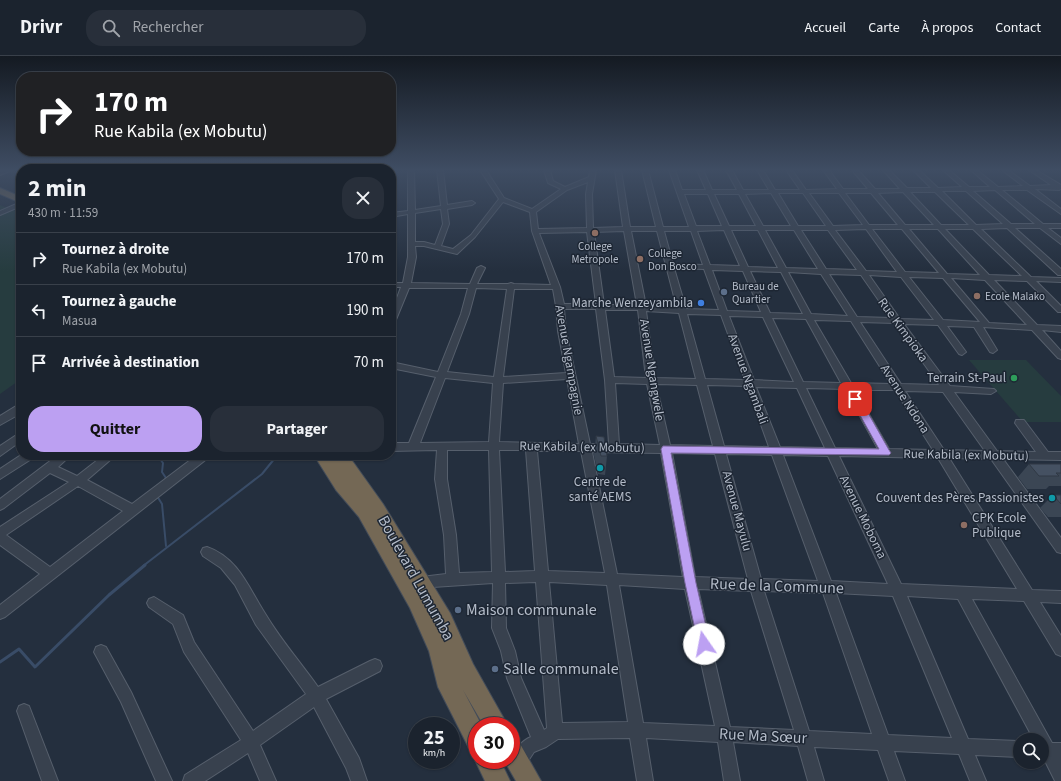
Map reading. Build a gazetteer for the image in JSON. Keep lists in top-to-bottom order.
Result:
{
  "streets": {
    "highway": ["Boulevard Lumumba"],
    "street": [
      "Rue Kimpioka",
      "Avenue Ngampagnie",
      "Avenue Ngangwele",
      "Avenue Ngambali",
      "Avenue Ndona",
      "Rue Kabila (ex Mobutu)",
      "Avenue Mayulu",
      "Avenue Moboma",
      "Rue de la Commune",
      "Rue Ma Sœur"
    ]
  },
  "crossings": [
    ["Rue Kimpioka", "Rue Kabila (ex Mobutu)"],
    ["Avenue Ngampagnie", "Rue Kabila (ex Mobutu)"],
    ["Avenue Ngampagnie", "Rue de la Commune"],
    ["Avenue Ngampagnie", "Rue Ma Sœur"],
    ["Avenue Ngangwele", "Rue Kabila (ex Mobutu)"],
    ["Avenue Ngangwele", "Rue de la Commune"],
    ["Avenue Ngangwele", "Rue Ma Sœur"],
    ["Avenue Ngambali", "Rue Kabila (ex Mobutu)"],
    ["Avenue Ngambali", "Rue de la Commune"],
    ["Avenue Ngambali", "Rue Ma Sœur"],
    ["Avenue Ndona", "Rue Kabila (ex Mobutu)"],
    ["Avenue Ndona", "Rue de la Commune"],
    ["Rue Kabila (ex Mobutu)", "Avenue Mayulu"],
    ["Rue Kabila (ex Mobutu)", "Avenue Moboma"],
    ["Avenue Mayulu", "Rue de la Commune"],
    ["Avenue Mayulu", "Rue Ma Sœur"],
    ["Avenue Moboma", "Rue de la Commune"],
    ["Avenue Moboma", "Rue Ma Sœur"],
    ["Boulevard Lumumba", "Rue de la Commune"]
  ],
  "places": [
    "College Metropole",
    "College Don Bosco",
    "Bureau de Quartier",
    "Ecole Malako",
    "Marche Wenzeyambila",
    "Terrain St-Paul",
    "Centre de santé AEMS",
    "Couvent des Pères Passionistes",
    "CPK Ecole Publique",
    "Maison communale",
    "Salle communale"
  ],
  "page": {
    "header": "Drivr",
    "search": "Rechercher",
    "nav": [
      "Accueil",
      "Carte",
      "À propos",
      "Contact"
    ],
    "turn": ["170 m", "Rue Kabila (ex Mobutu)"],
    "heading": ["2 min", "430 m · 11:59"],
    "list": [
      {
        "name": "Tournez à droite",
        "note": "Rue Kabila (ex Mobutu)",
        "value": "170 m"
      },
      {
        "name": "Tournez à gauche",
        "note": "Masua",
        "value": "190 m"
      },
      {
        "name": "Arrivée à destination",
        "value": "70 m"
      }
    ],
    "buttons": ["Quitter", "Partager"],
    "speed": "25 km/h",
    "limit": "30"
  }
}
